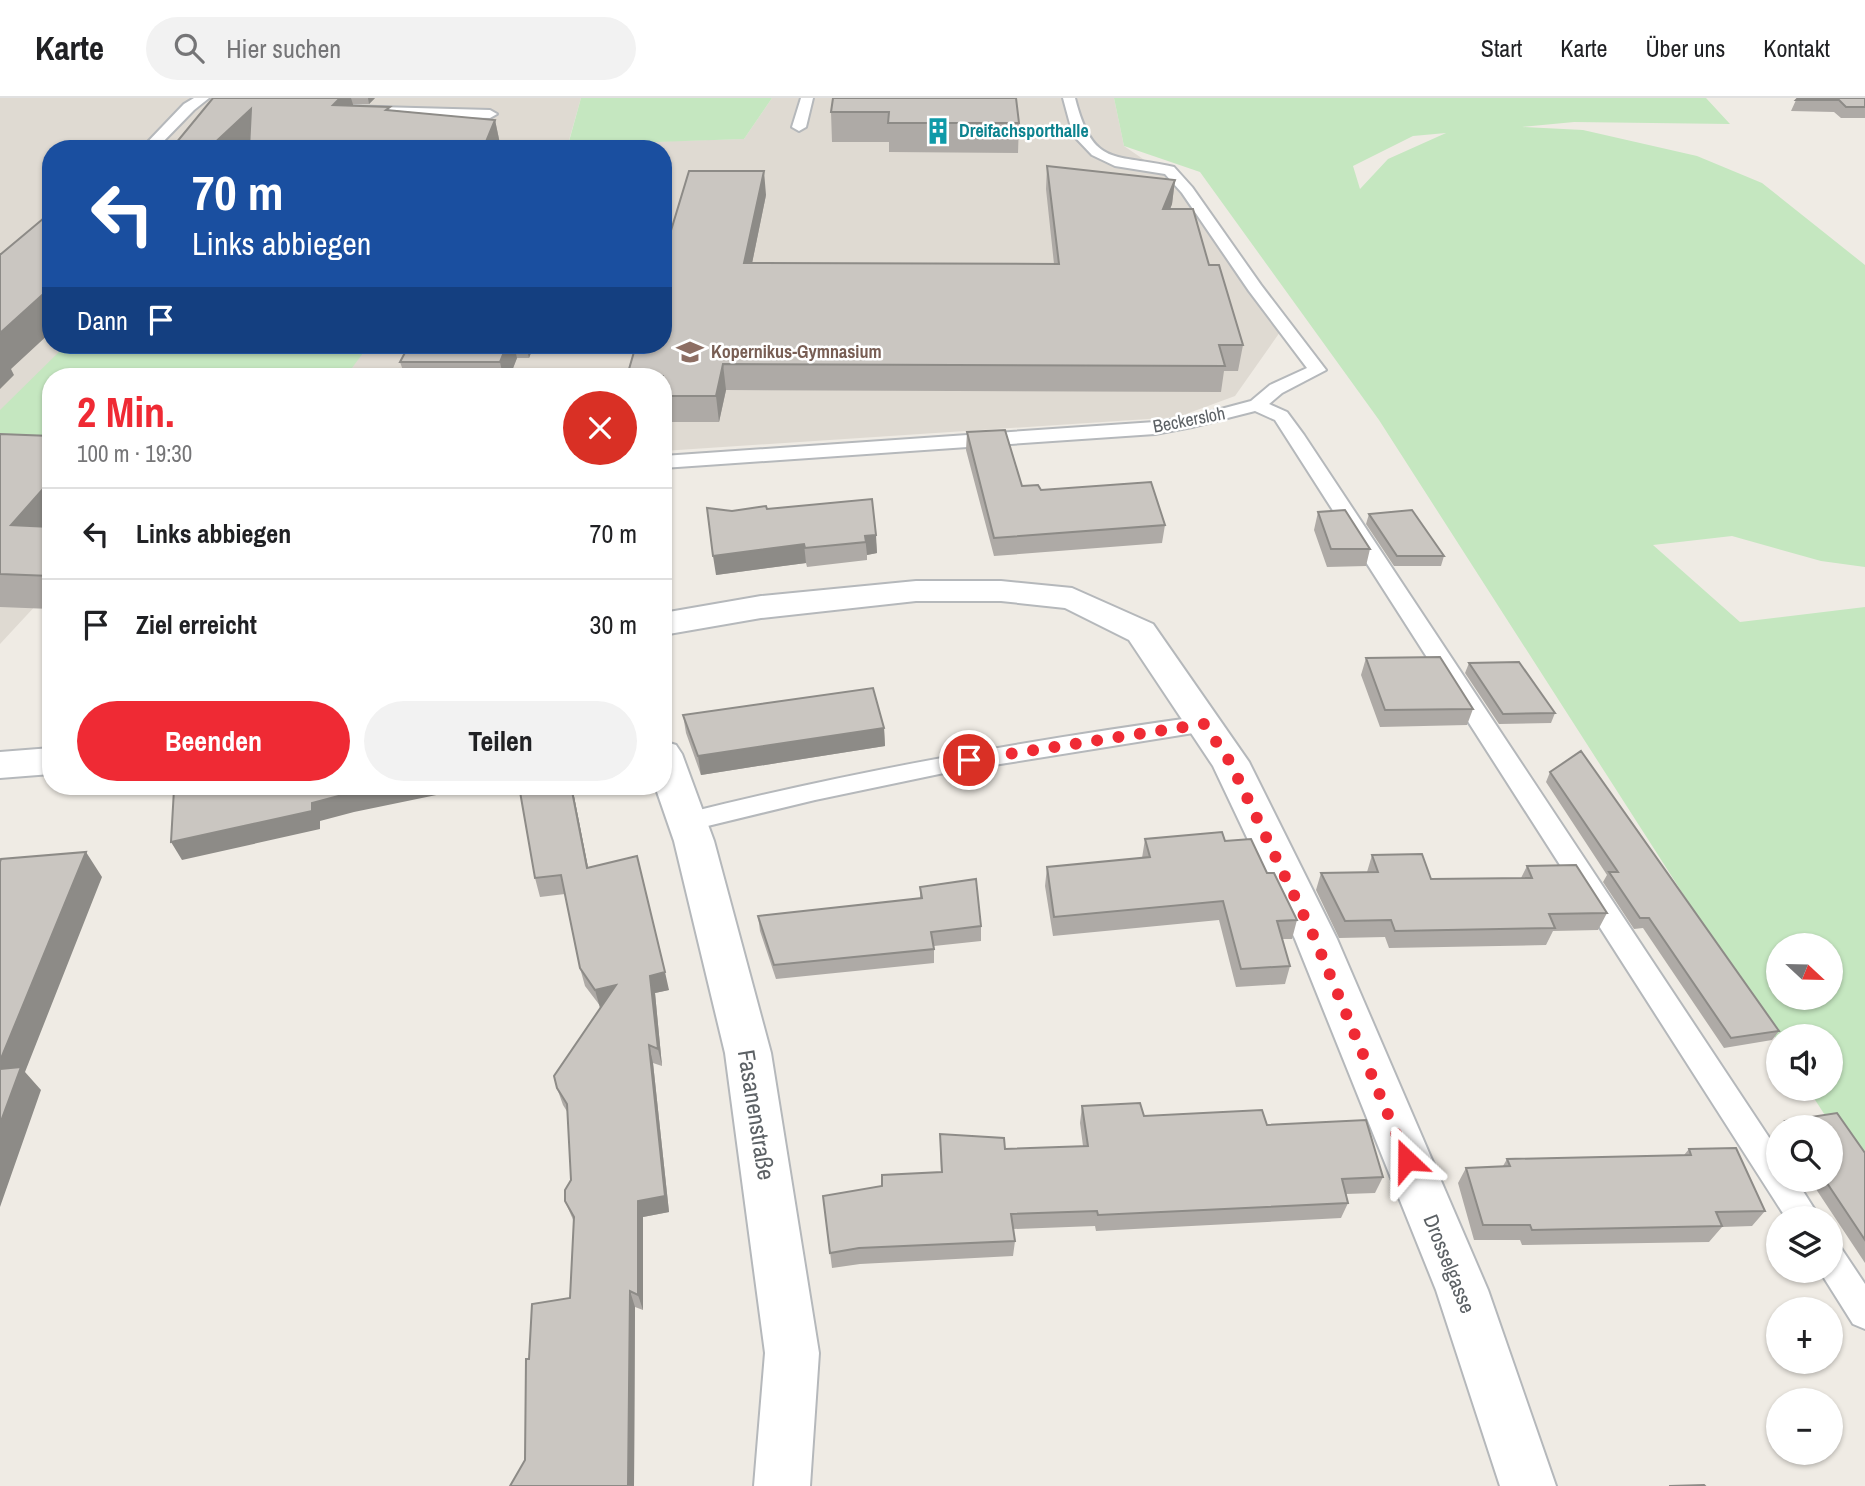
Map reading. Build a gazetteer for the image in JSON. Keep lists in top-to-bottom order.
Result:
{
  "streets": {
    "street": ["Fasanenstraße", "Drosselgasse"],
    "lane": ["Beckersloh"]
  },
  "places": {
    "building": ["Dreifachsporthalle"],
    "school or university": ["Kopernikus-Gymnasium"]
  },
  "north": "right",
  "page": {
    "header": "Karte",
    "search": "Hier suchen",
    "nav": [
      "Start",
      "Karte",
      "Über uns",
      "Kontakt"
    ],
    "turn": ["70 m", "Links abbiegen"],
    "then": "Dann",
    "heading": ["2 Min.", "100 m · 19:30"],
    "list": [
      {
        "name": "Links abbiegen",
        "value": "70 m"
      },
      {
        "name": "Ziel erreicht",
        "value": "30 m"
      }
    ],
    "buttons": ["Beenden", "Teilen"],
    "map_buttons": ["+", "−"]
  }
}
